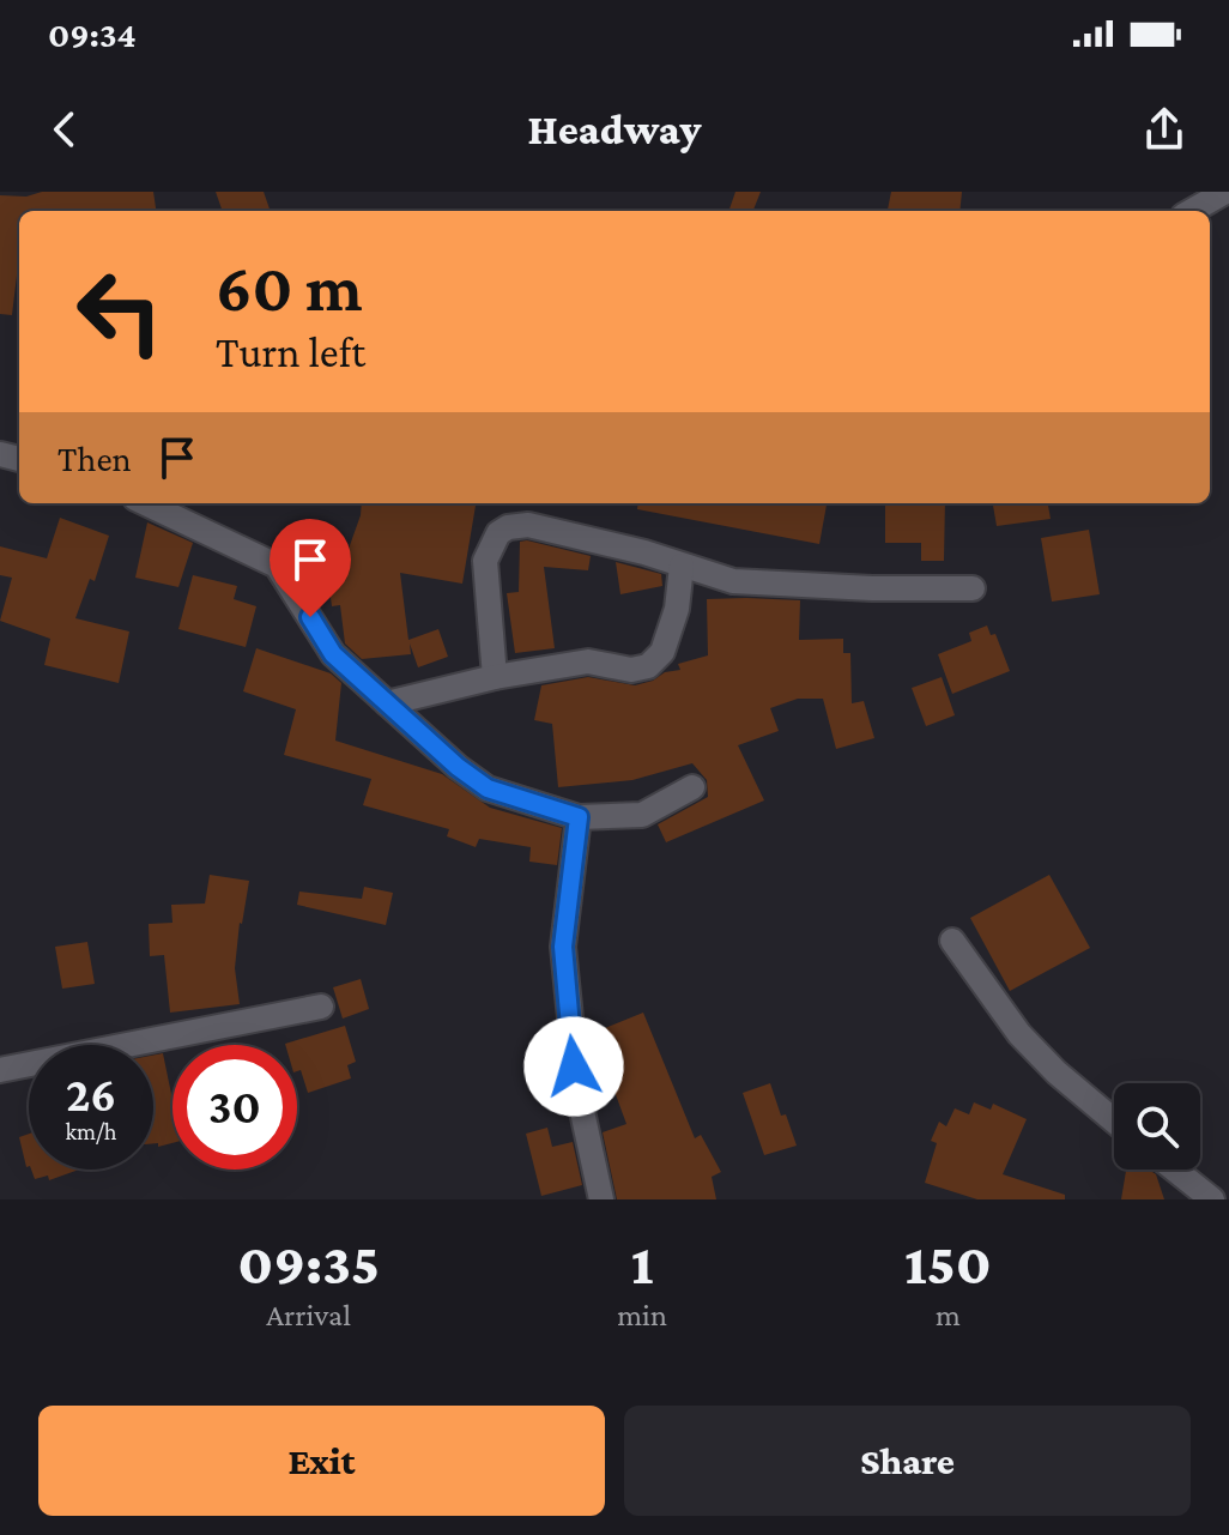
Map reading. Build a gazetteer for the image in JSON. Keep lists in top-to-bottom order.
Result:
{
  "page": {
    "status": "09:34",
    "header": "Headway",
    "turn": ["60 m", "Turn left"],
    "then": "Then",
    "speed": "26 km/h",
    "limit": "30",
    "eta": [
      "09:35",
      "Arrival",
      "1",
      "min",
      "150",
      "m"
    ],
    "buttons": ["Exit", "Share"]
  }
}
